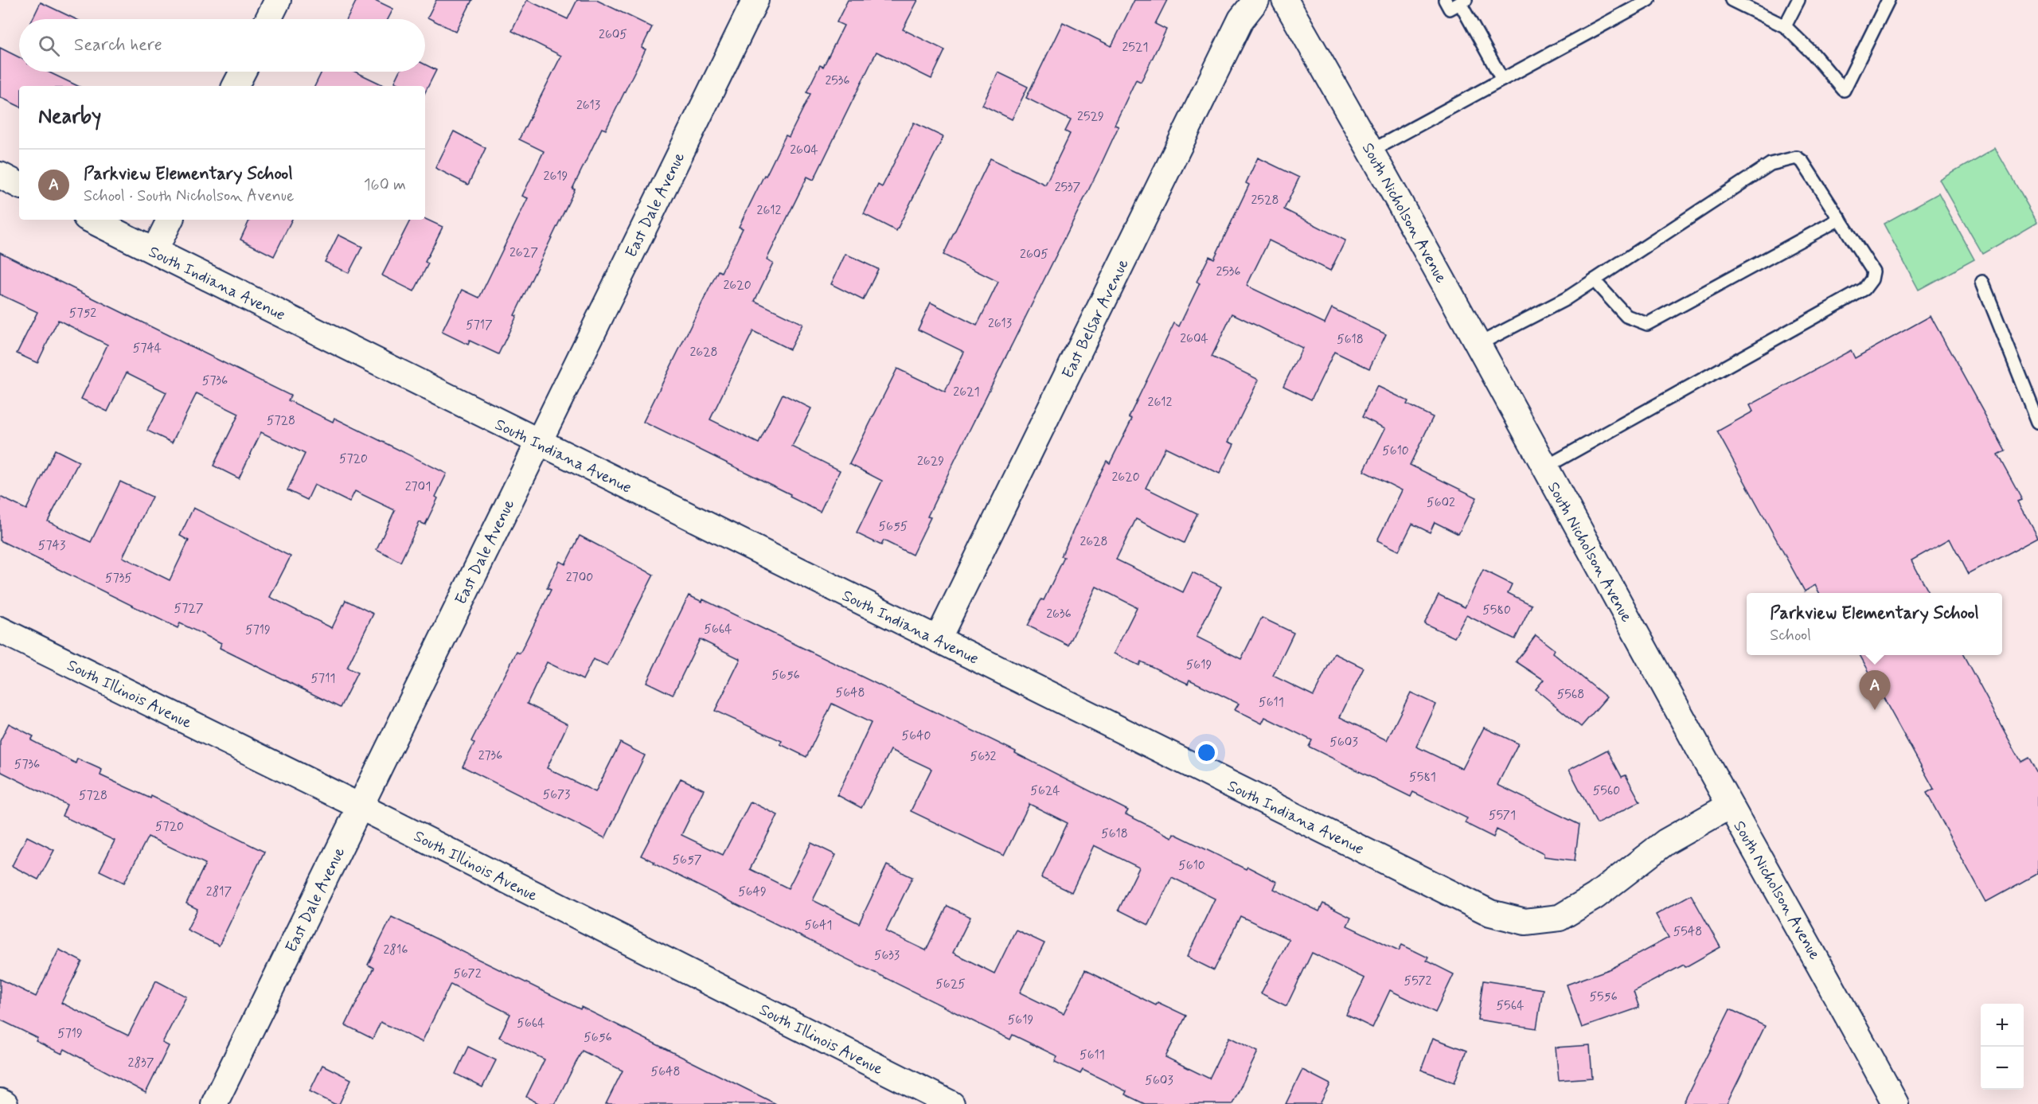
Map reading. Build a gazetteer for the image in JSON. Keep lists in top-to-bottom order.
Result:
{
  "streets": {
    "street": [
      "East Dale Avenue",
      "South Nicholson Avenue",
      "South Indiana Avenue",
      "East Belsar Avenue",
      "South Illinois Avenue"
    ]
  },
  "crossings": [
    ["East Dale Avenue", "South Indiana Avenue"],
    ["East Dale Avenue", "South Illinois Avenue"],
    ["South Nicholson Avenue", "South Indiana Avenue"],
    ["South Indiana Avenue", "East Belsar Avenue"]
  ],
  "house_numbers": [
    "2605",
    "2521",
    "2536",
    "2613",
    "2529",
    "2604",
    "2619",
    "2537",
    "2528",
    "2612",
    "2627",
    "2605",
    "2536",
    "2620",
    "5752",
    "2613",
    "5717",
    "2604",
    "5618",
    "5744",
    "2628",
    "5736",
    "2621",
    "2612",
    "5728",
    "5610",
    "5720",
    "2629",
    "2620",
    "2701",
    "5602",
    "5655",
    "2628",
    "5743",
    "2700",
    "5735",
    "5727",
    "5580",
    "2636",
    "5664",
    "5719",
    "5619",
    "5656",
    "5711",
    "5648",
    "5568",
    "5611",
    "5640",
    "5603",
    "2736",
    "5632",
    "5736",
    "5581",
    "5624",
    "5560",
    "5673",
    "5728",
    "5571",
    "5720",
    "5618",
    "5657",
    "5610",
    "2817",
    "5649",
    "5641",
    "5548",
    "2816",
    "5633",
    "5672",
    "5572",
    "5625",
    "5556",
    "5564",
    "5619",
    "5664",
    "5719",
    "5656",
    "5611",
    "2837",
    "5648",
    "5603"
  ],
  "page": {
    "search": "Search here",
    "heading": "Nearby",
    "list": [
      {
        "mark": "A",
        "name": "Parkview Elementary School",
        "note": "School · South Nicholson Avenue",
        "value": "160 m"
      }
    ],
    "popup": ["Parkview Elementary School", "School"],
    "pins": "A",
    "map_buttons": ["+", "−"]
  }
}
